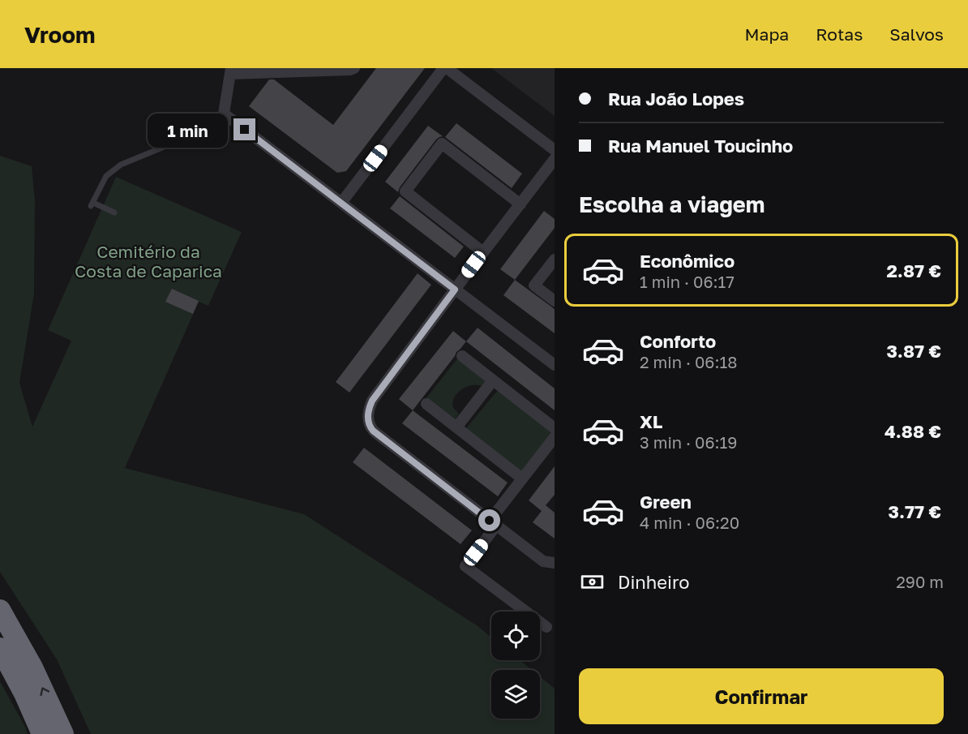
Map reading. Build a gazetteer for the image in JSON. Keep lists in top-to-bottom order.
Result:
{
  "parks": ["Cemitério da Costa de Caparica"],
  "page": {
    "header": "Vroom",
    "nav": ["Mapa", "Rotas", "Salvos"],
    "banner": ["Rua João Lopes", "Rua Manuel Toucinho"],
    "bubble": "1 min",
    "heading": "Escolha a viagem",
    "list": [
      {
        "name": "Econômico",
        "note": "1 min · 06:17",
        "value": "2.87 €"
      },
      {
        "name": "Conforto",
        "note": "2 min · 06:18",
        "value": "3.87 €"
      },
      {
        "name": "XL",
        "note": "3 min · 06:19",
        "value": "4.88 €"
      },
      {
        "name": "Green",
        "note": "4 min · 06:20",
        "value": "3.77 €"
      }
    ],
    "pay": ["Dinheiro", "290 m"],
    "buttons": "Confirmar"
  }
}
